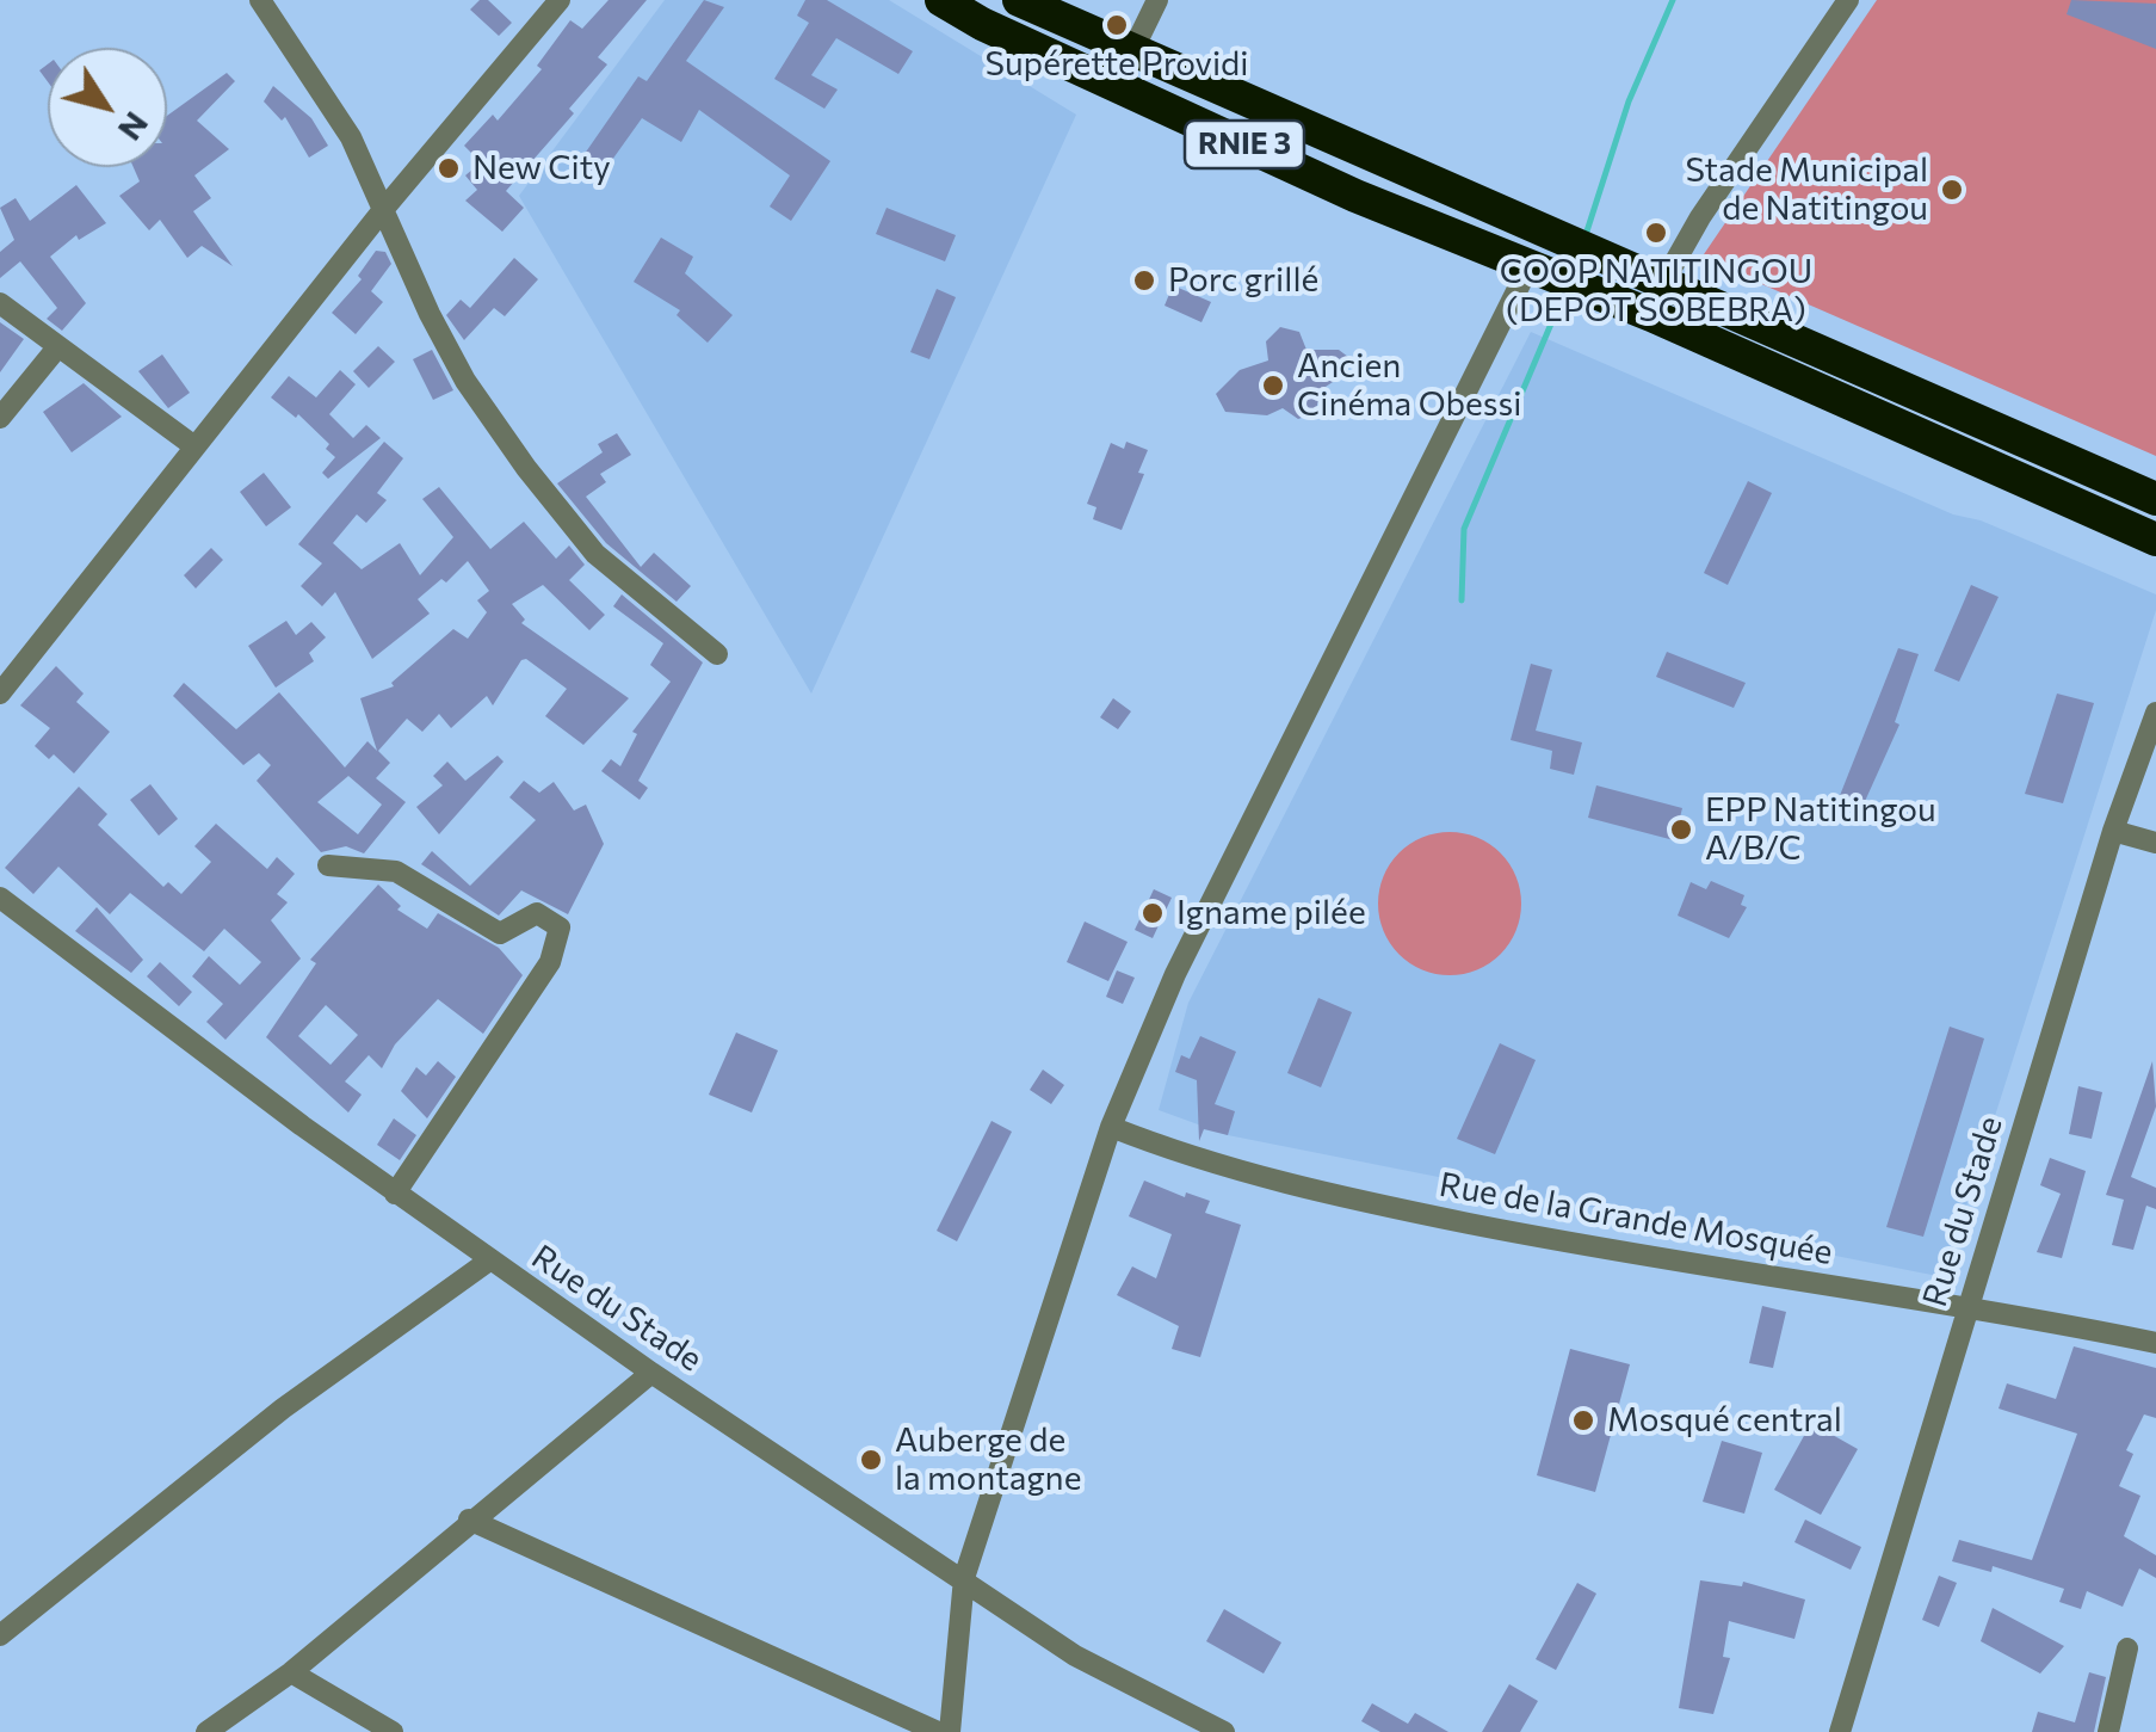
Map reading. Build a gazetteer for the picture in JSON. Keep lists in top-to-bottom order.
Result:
{
  "streets": {
    "highway": ["RNIE 3"],
    "street": ["Rue du Stade", "Rue de la Grande Mosquée"]
  },
  "crossings": [
    ["Rue du Stade", "Rue de la Grande Mosquée"]
  ],
  "places": [
    "Supérette Providi",
    "New City",
    "Stade Municipal de Natitingou",
    "COOP NATITINGOU (DEPOT SOBEBRA)",
    "Porc grillé",
    "Ancien Cinéma Obessi",
    "EPP Natitingou A/B/C",
    "Igname pilée",
    "Mosqué central",
    "Auberge de la montagne"
  ],
  "north": "bottom right"
}
